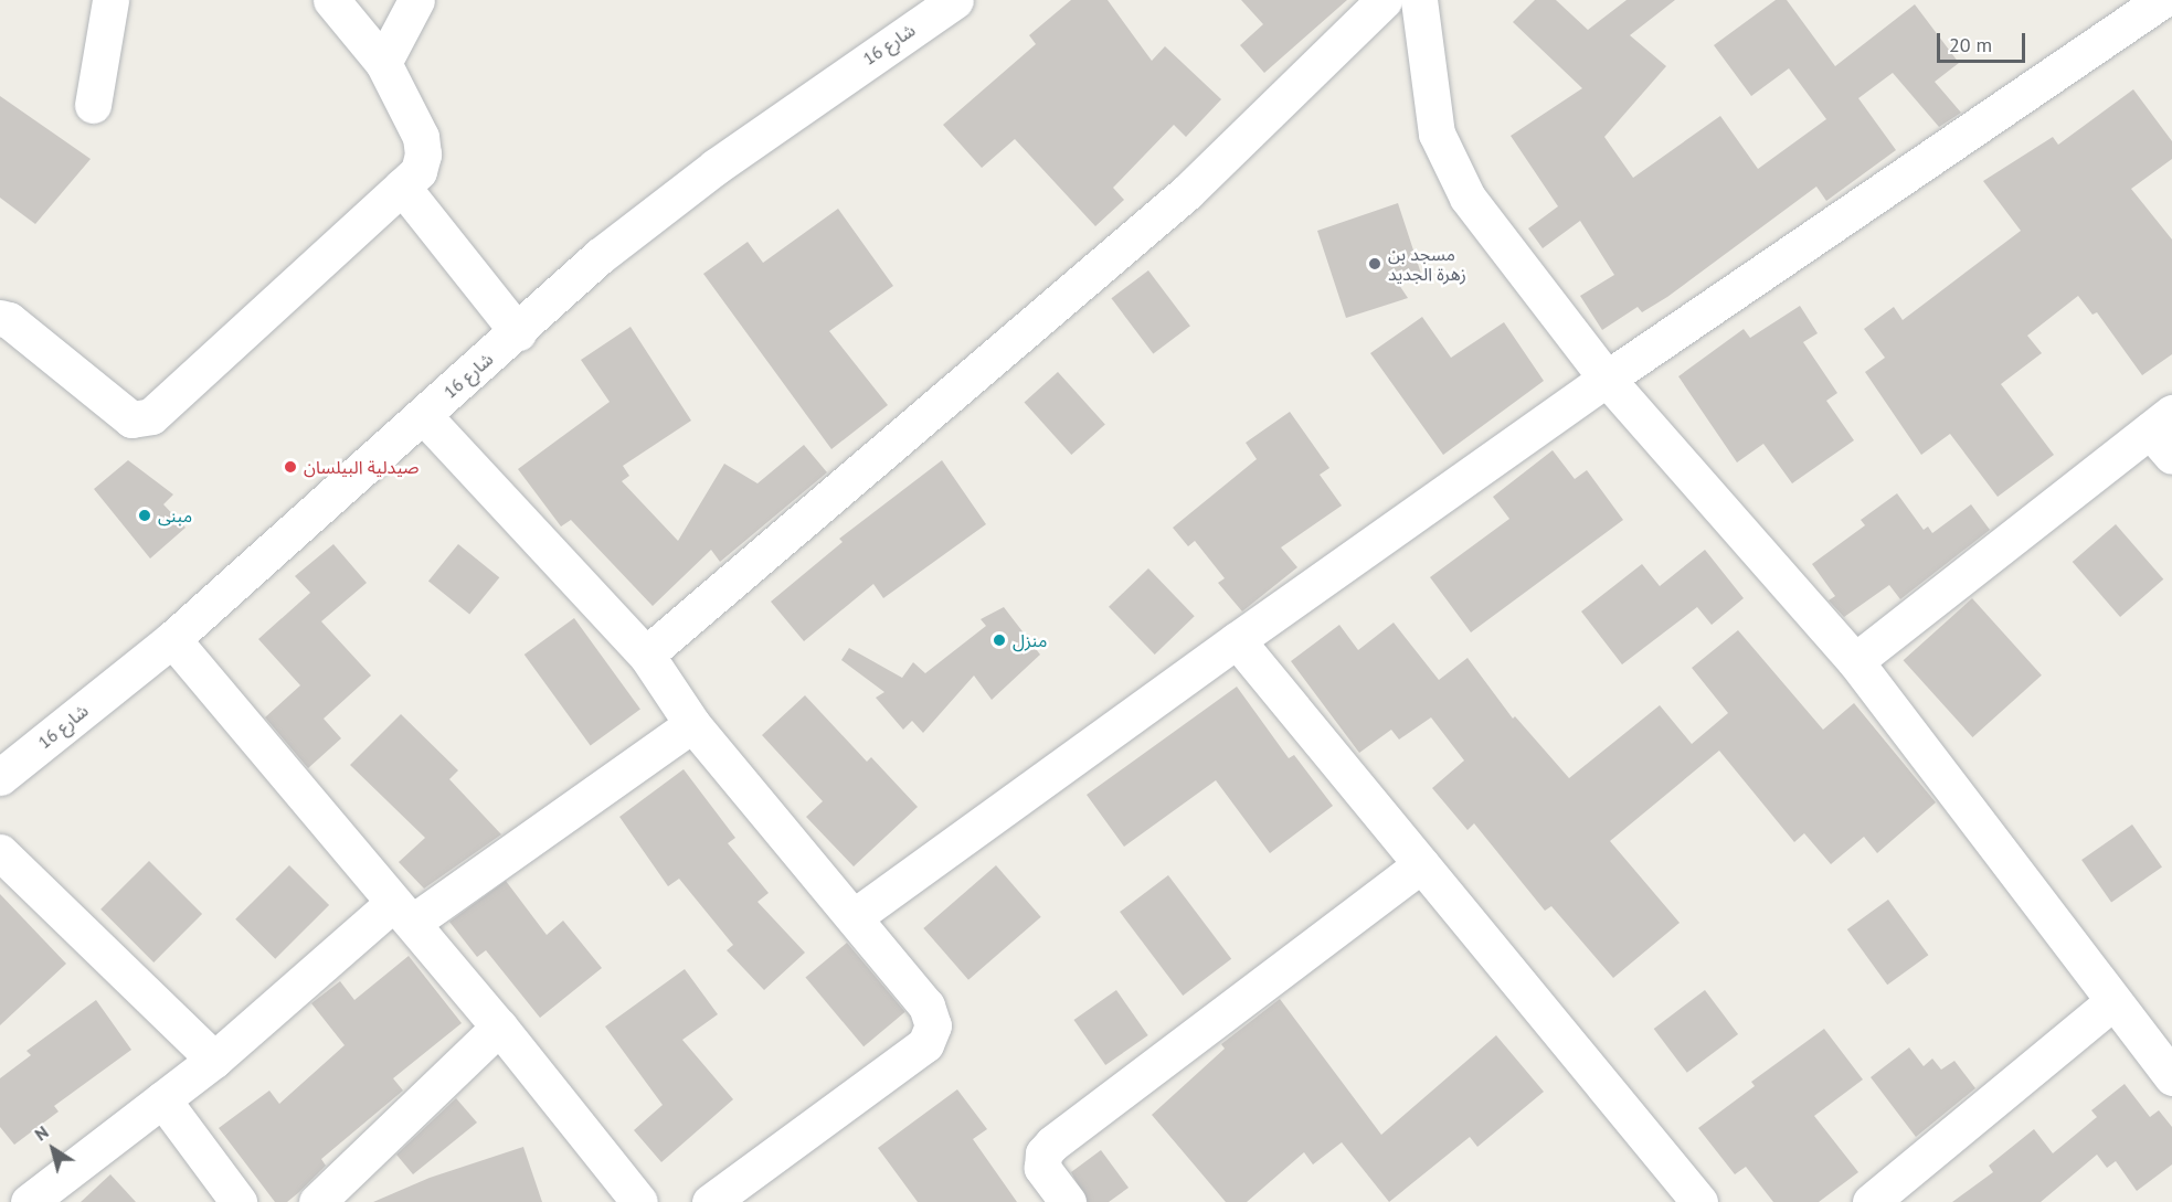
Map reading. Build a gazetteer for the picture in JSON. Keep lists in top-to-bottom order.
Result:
{
  "streets": {
    "street": ["شارع 16"]
  },
  "places": [
    "مسجد بن زهرة الجديد",
    "صيدلية البيلسان",
    "مبنى",
    "منزل"
  ],
  "scale_bar": "20 m",
  "north": "top left"
}
